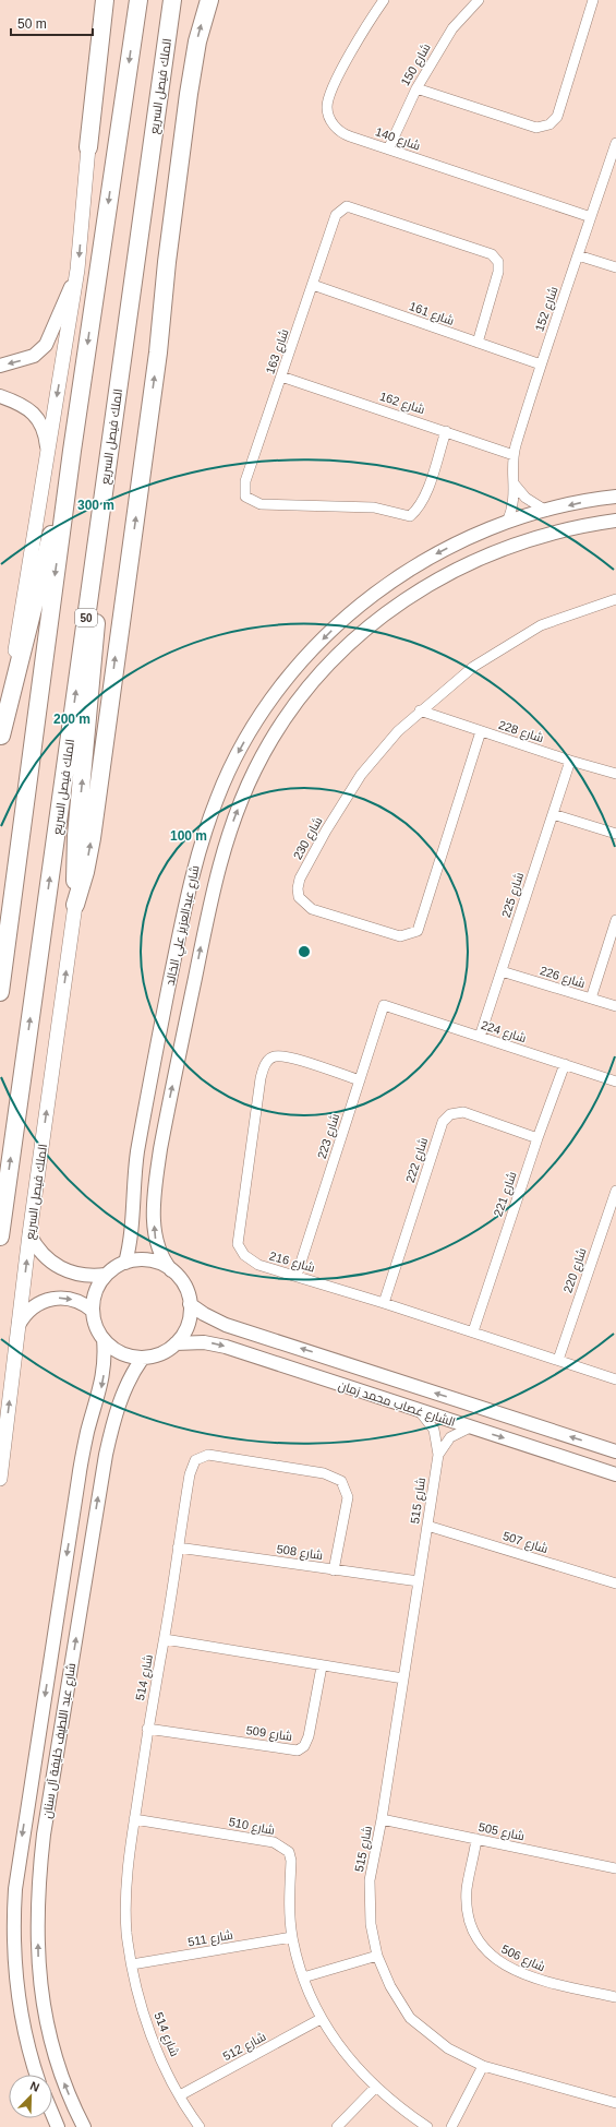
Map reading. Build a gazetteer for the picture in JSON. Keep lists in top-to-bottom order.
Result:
{
  "streets": {
    "highway": ["الملك فيصل السريع", "50"],
    "street": [
      "شارع 150",
      "شارع 140",
      "شارع 152",
      "شارع 161",
      "شارع 163",
      "شارع 162",
      "شارع 228",
      "شارع 230",
      "شارع 225",
      "شارع عبدالعزيز علي الخالد",
      "شارع 226",
      "شارع 224",
      "شارع 223",
      "شارع 222",
      "شارع 221",
      "شارع 216",
      "شارع 220",
      "الشارع غصاب محمد زمان",
      "شارع 515",
      "شارع 507",
      "شارع 508",
      "شارع 514",
      "شارع 509",
      "شارع عبد اللطيف خليفة آل سنان",
      "شارع 510",
      "شارع 505",
      "شارع 511",
      "شارع 506",
      "شارع 512"
    ]
  },
  "crossings": [
    ["شارع 150", "شارع 140"],
    ["شارع 140", "شارع 152"],
    ["شارع 152", "شارع 161"],
    ["شارع 152", "شارع 162"],
    ["شارع 152", "شارع عبدالعزيز علي الخالد"],
    ["شارع 161", "شارع 163"],
    ["شارع 163", "شارع 162"],
    ["شارع 228", "شارع 230"],
    ["شارع 228", "شارع 225"],
    ["شارع 225", "شارع 226"],
    ["شارع 225", "شارع 224"],
    ["شارع عبدالعزيز علي الخالد", "الشارع غصاب محمد زمان"],
    ["شارع عبدالعزيز علي الخالد", "شارع عبد اللطيف خليفة آل سنان"],
    ["شارع 224", "شارع 223"],
    ["شارع 224", "شارع 221"],
    ["شارع 223", "شارع 216"],
    ["شارع 222", "شارع 221"],
    ["شارع 222", "شارع 216"],
    ["شارع 221", "شارع 216"],
    ["شارع 216", "شارع 220"],
    ["الشارع غصاب محمد زمان", "شارع 515"],
    ["الشارع غصاب محمد زمان", "شارع عبد اللطيف خليفة آل سنان"],
    ["شارع 515", "شارع 507"],
    ["شارع 515", "شارع 508"],
    ["شارع 515", "شارع 505"],
    ["شارع 508", "شارع 514"],
    ["شارع 514", "شارع 509"],
    ["شارع 514", "شارع 510"],
    ["شارع 514", "شارع 511"],
    ["شارع 514", "شارع 512"],
    ["شارع 510", "شارع 511"],
    ["شارع 510", "شارع 512"],
    ["شارع 505", "شارع 506"]
  ],
  "scale_bar": "50 m",
  "north": "top right",
  "rings": ["300 m", "200 m", "100 m"]
}
